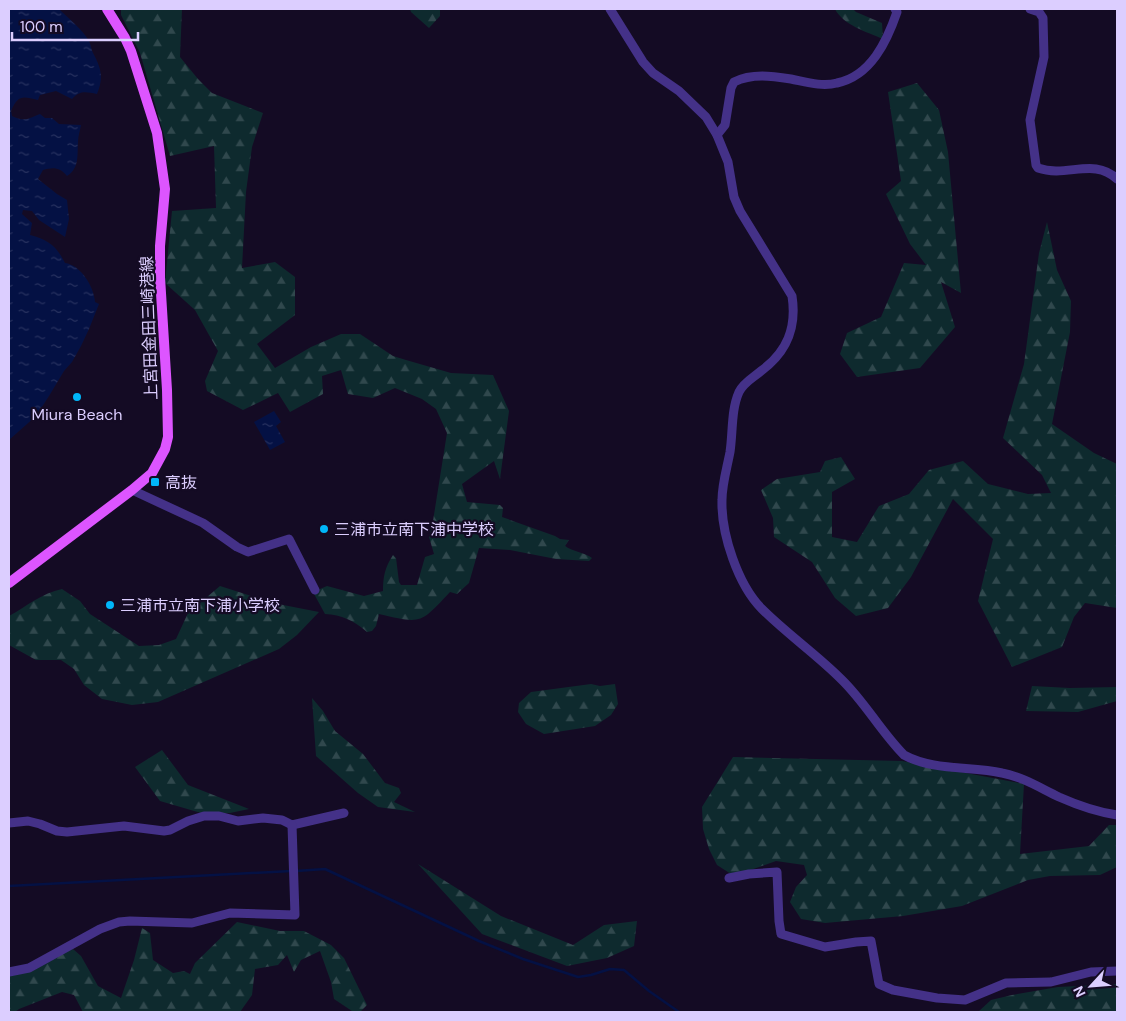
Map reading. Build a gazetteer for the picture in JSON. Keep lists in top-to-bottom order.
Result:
{
  "streets": {
    "main road": ["上宮田金田三崎港線"]
  },
  "places": {
    "other": ["Miura Beach", "三浦市立南下浦中学校", "三浦市立南下浦小学校"],
    "transit": ["高抜"]
  },
  "scale_bar": "100 m",
  "north": "bottom left"
}
